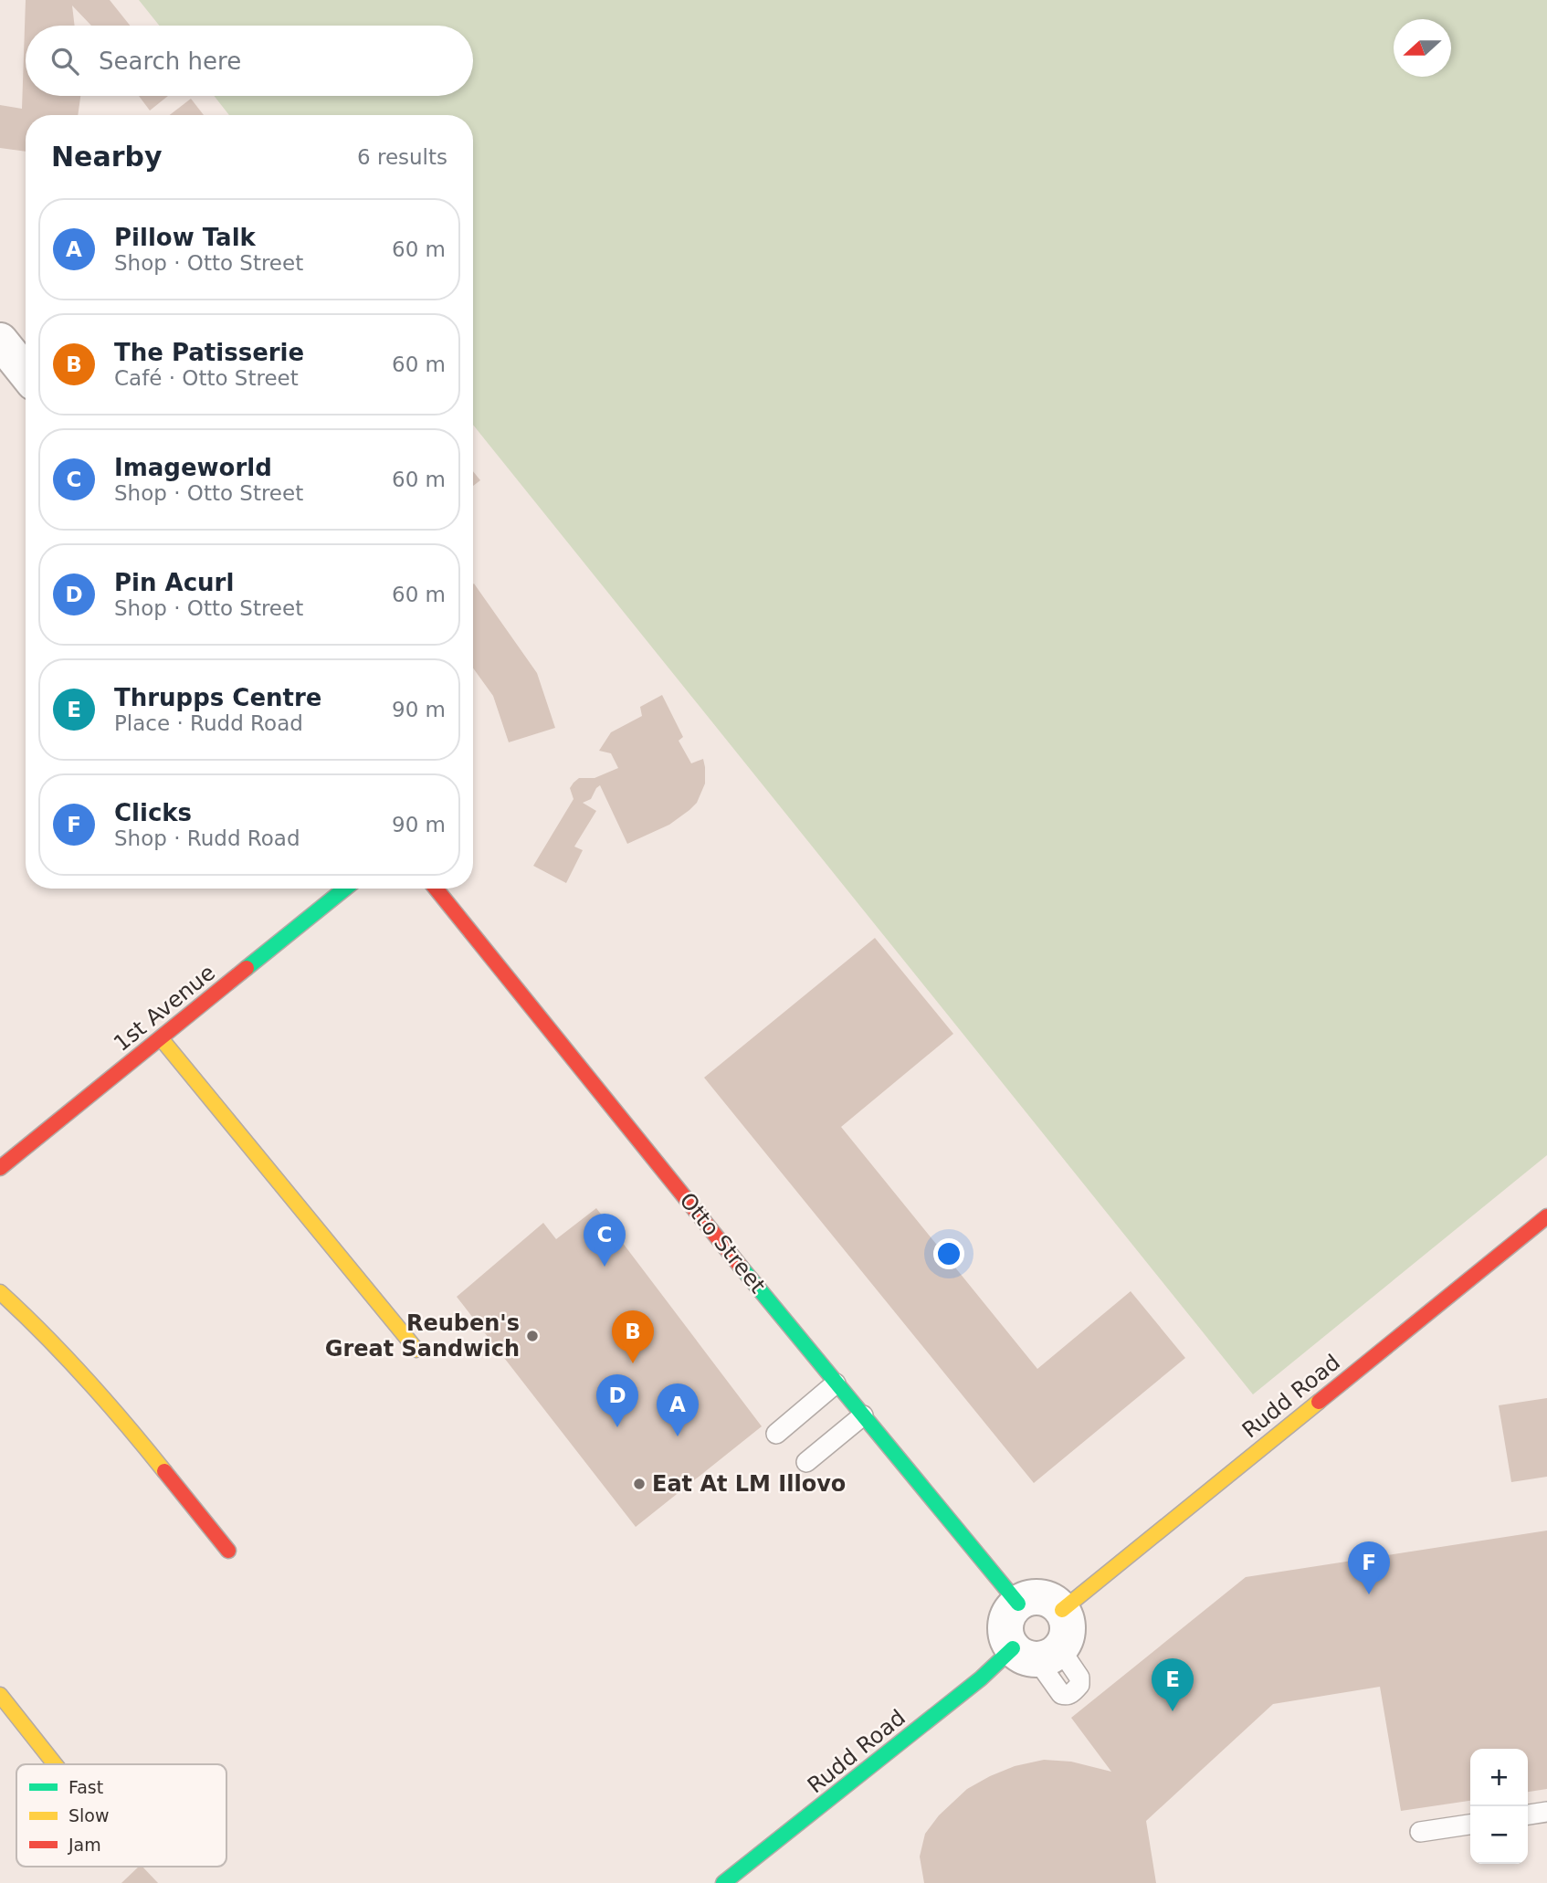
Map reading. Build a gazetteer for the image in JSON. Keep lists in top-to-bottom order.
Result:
{
  "streets": {
    "street": ["1st Avenue", "Otto Street", "Rudd Road"]
  },
  "crossings": [
    ["Otto Street", "Rudd Road"]
  ],
  "places": ["Reuben's Great Sandwich", "Eat At LM Illovo"],
  "legend": ["Fast", "Slow", "Jam"],
  "north": "left",
  "page": {
    "search": "Search here",
    "heading": ["Nearby", "6 results"],
    "list": [
      {
        "mark": "A",
        "name": "Pillow Talk",
        "note": "Shop · Otto Street",
        "value": "60 m"
      },
      {
        "mark": "B",
        "name": "The Patisserie",
        "note": "Café · Otto Street",
        "value": "60 m"
      },
      {
        "mark": "C",
        "name": "Imageworld",
        "note": "Shop · Otto Street",
        "value": "60 m"
      },
      {
        "mark": "D",
        "name": "Pin Acurl",
        "note": "Shop · Otto Street",
        "value": "60 m"
      },
      {
        "mark": "E",
        "name": "Thrupps Centre",
        "note": "Place · Rudd Road",
        "value": "90 m"
      },
      {
        "mark": "F",
        "name": "Clicks",
        "note": "Shop · Rudd Road",
        "value": "90 m"
      }
    ],
    "pins": [
      "C",
      "B",
      "D",
      "A",
      "F",
      "E"
    ],
    "map_buttons": ["+", "−"]
  }
}
